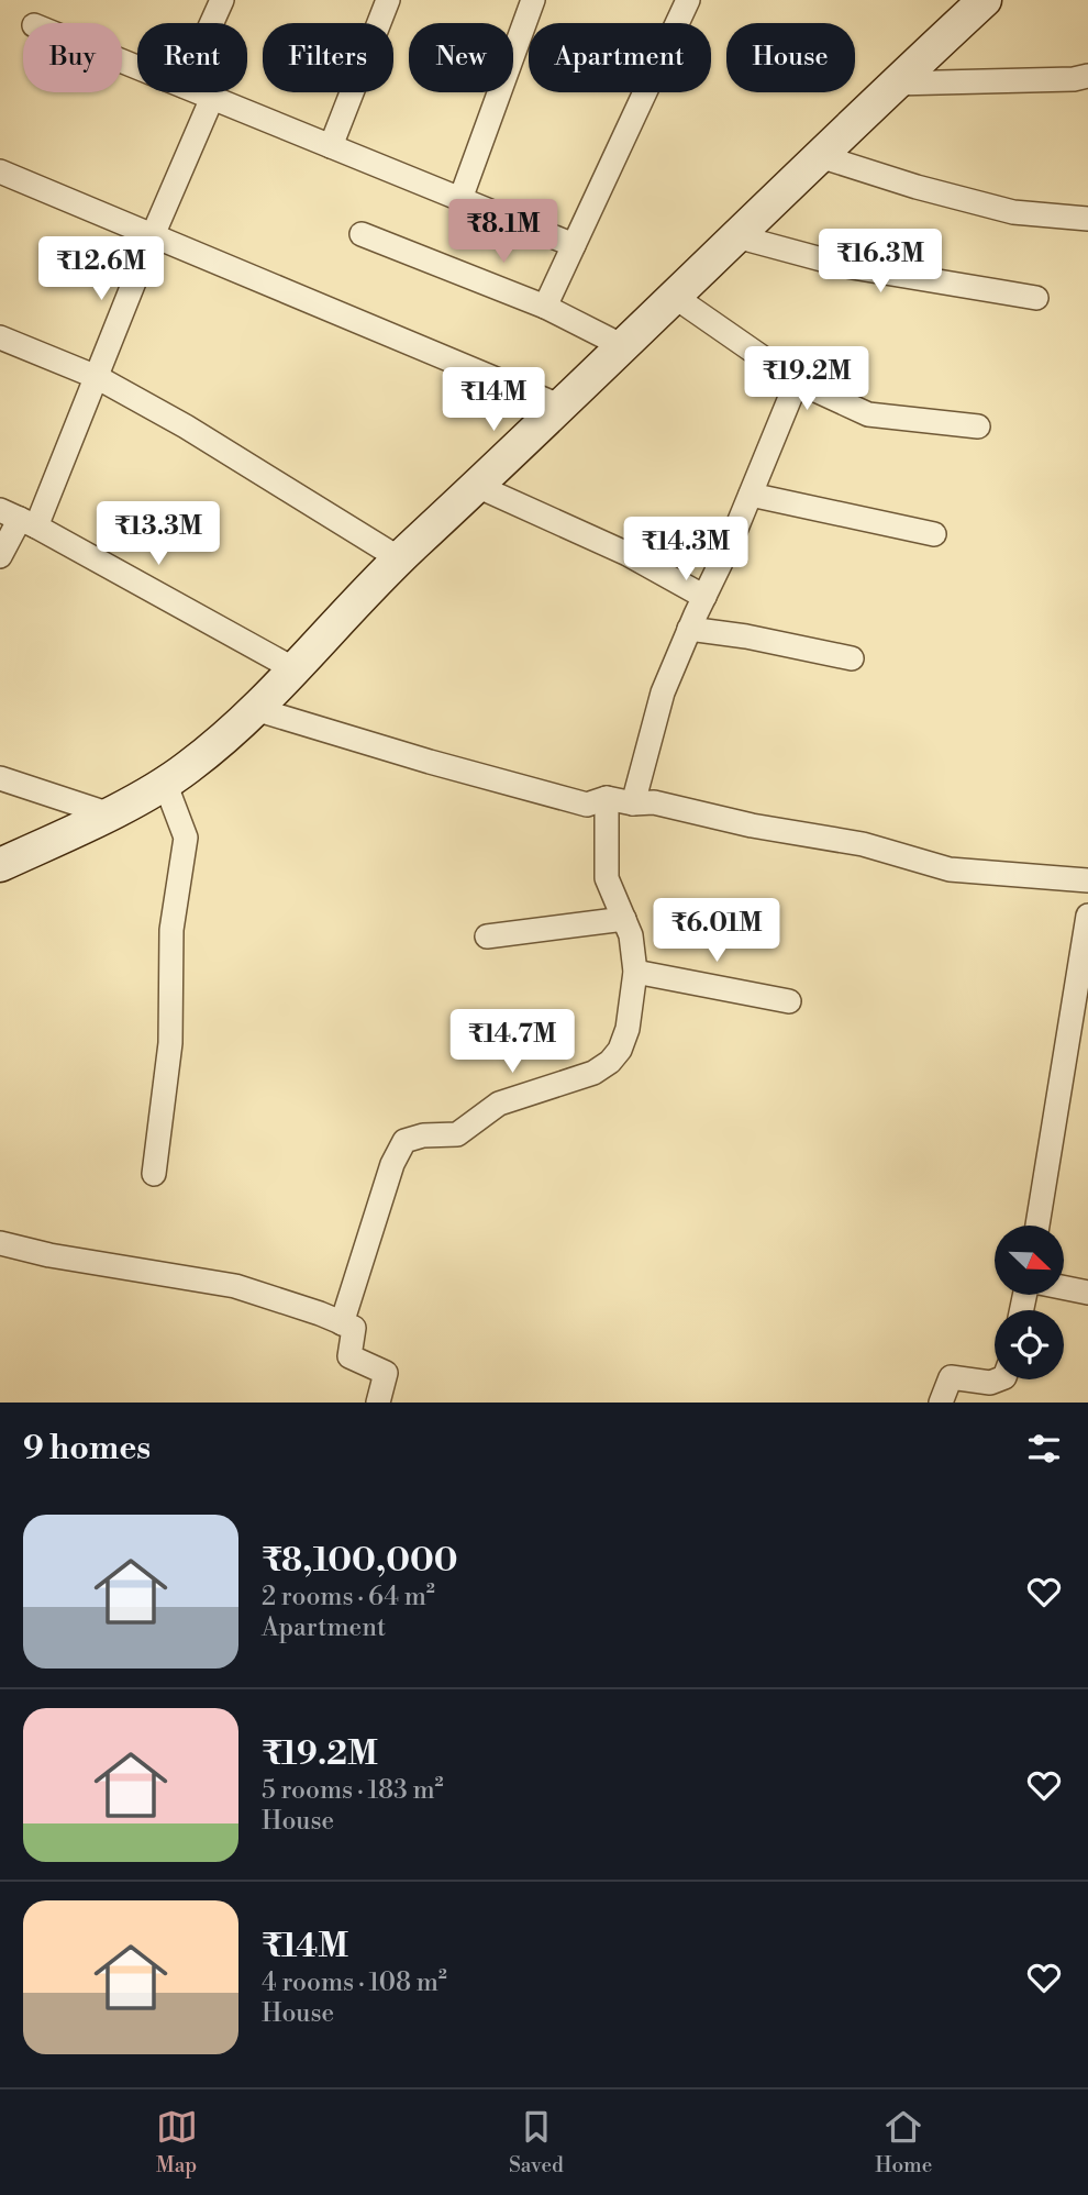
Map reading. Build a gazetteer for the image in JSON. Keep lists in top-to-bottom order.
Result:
{
  "north": "bottom right",
  "page": {
    "chip": [
      "Buy",
      "Rent",
      "Filters",
      "New",
      "Apartment",
      "House"
    ],
    "price": [
      "₹8.1M",
      "₹16.3M",
      "₹12.6M",
      "₹19.2M",
      "₹14M",
      "₹13.3M",
      "₹14.3M",
      "₹6.01M",
      "₹14.7M"
    ],
    "heading": "9 homes",
    "list": [
      {
        "name": "₹8,100,000",
        "note": "2 rooms · 64 m² · Apartment"
      },
      {
        "name": "₹19.2M",
        "note": "5 rooms · 183 m² · House"
      },
      {
        "name": "₹14M",
        "note": "4 rooms · 108 m² · House"
      }
    ],
    "tabs": ["Map", "Saved", "Home"]
  }
}
